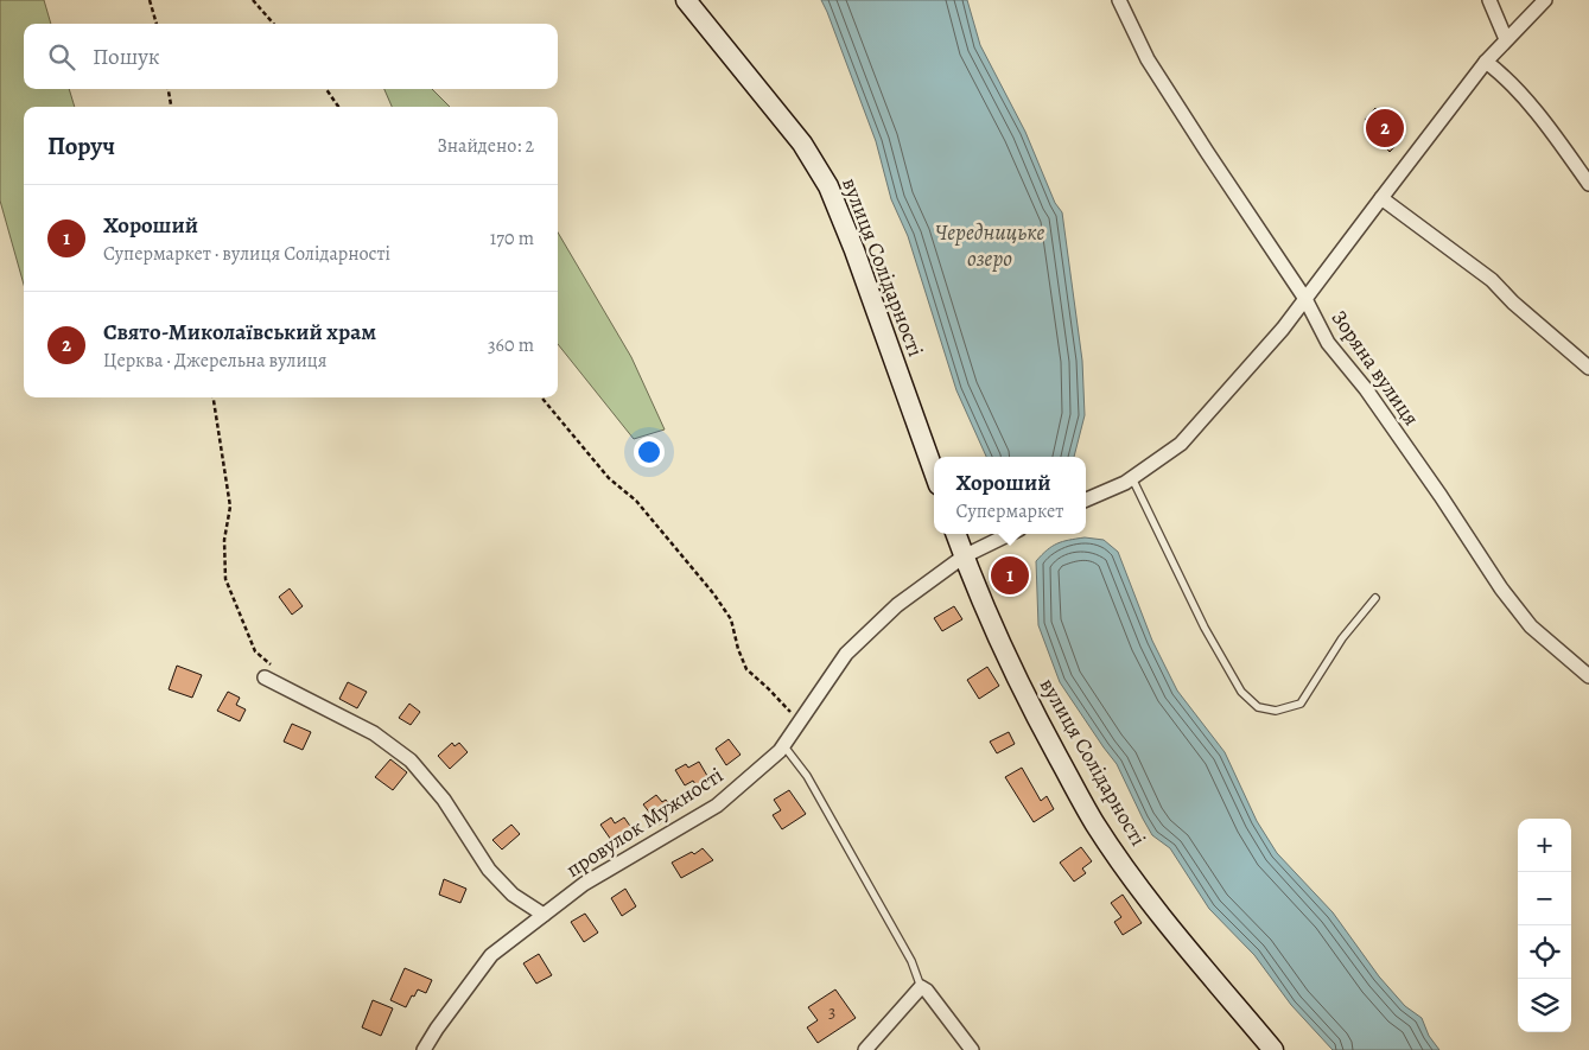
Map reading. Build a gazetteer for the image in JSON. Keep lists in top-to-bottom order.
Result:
{
  "streets": {
    "main road": ["вулиця Солідарності"],
    "street": ["Зоряна вулиця", "провулок Мужності"]
  },
  "crossings": [
    ["вулиця Солідарності", "провулок Мужності"]
  ],
  "water": ["Чередницьке озеро"],
  "house_numbers": ["3"],
  "page": {
    "search": "Пошук",
    "pins": ["2", "1"],
    "heading": ["Поруч", "Знайдено: 2"],
    "list": [
      {
        "mark": "1",
        "name": "Хороший",
        "note": "Супермаркет · вулиця Солідарності",
        "value": "170 m"
      },
      {
        "mark": "2",
        "name": "Свято-Миколаївський храм",
        "note": "Церква · Джерельна вулиця",
        "value": "360 m"
      }
    ],
    "popup": ["Хороший", "Супермаркет"],
    "map_buttons": ["+", "−"]
  }
}
